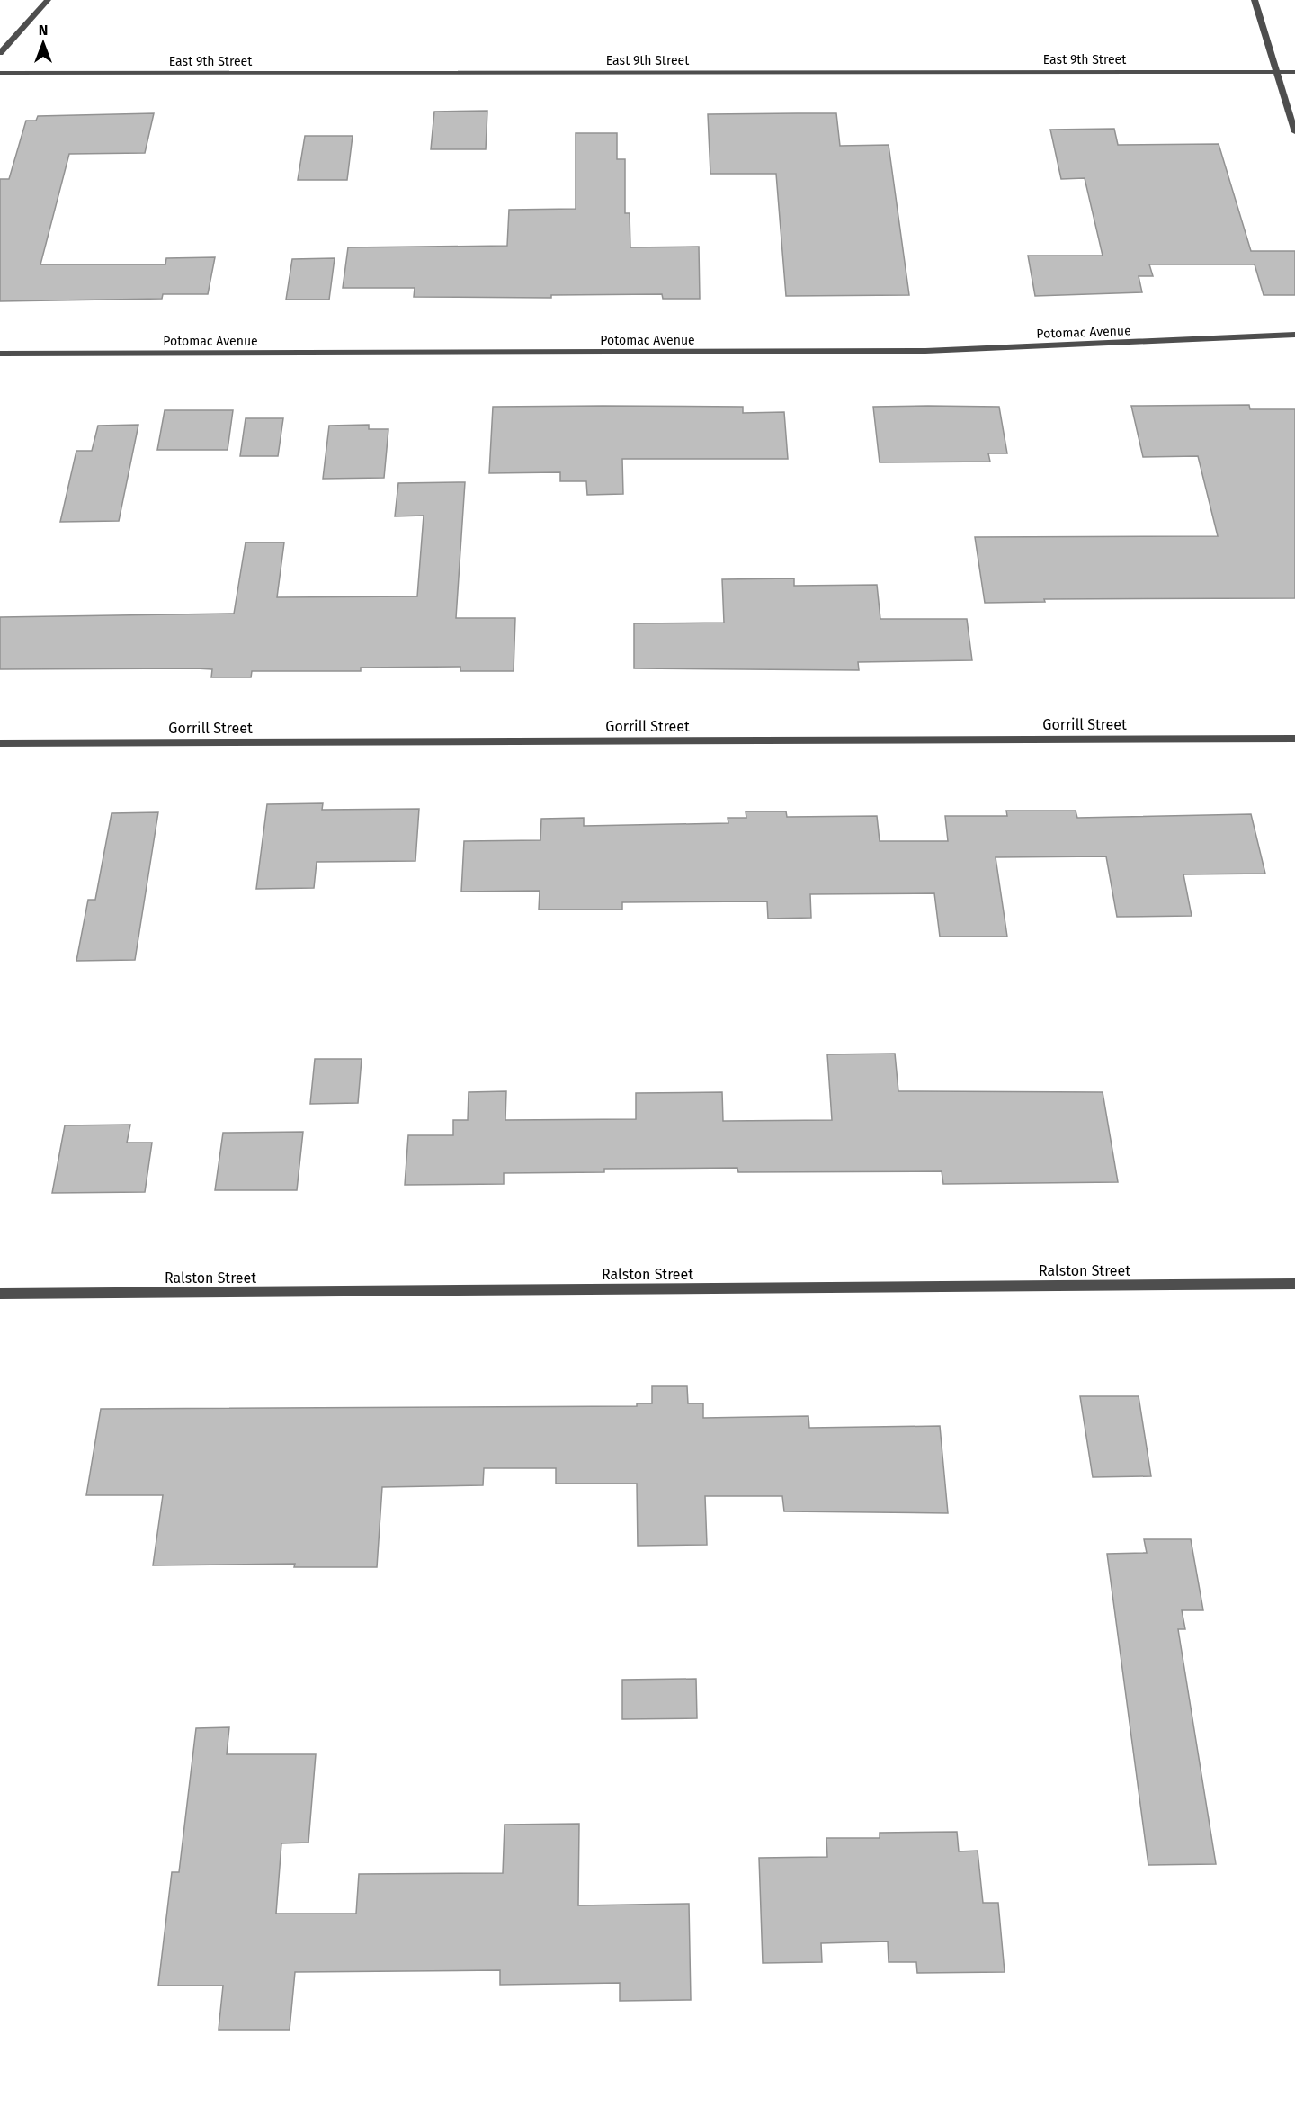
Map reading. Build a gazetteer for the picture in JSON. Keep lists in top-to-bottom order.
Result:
{
  "streets": {
    "street": [
      "East 9th Street",
      "Potomac Avenue",
      "Gorrill Street",
      "Ralston Street"
    ]
  },
  "north": "top"
}
